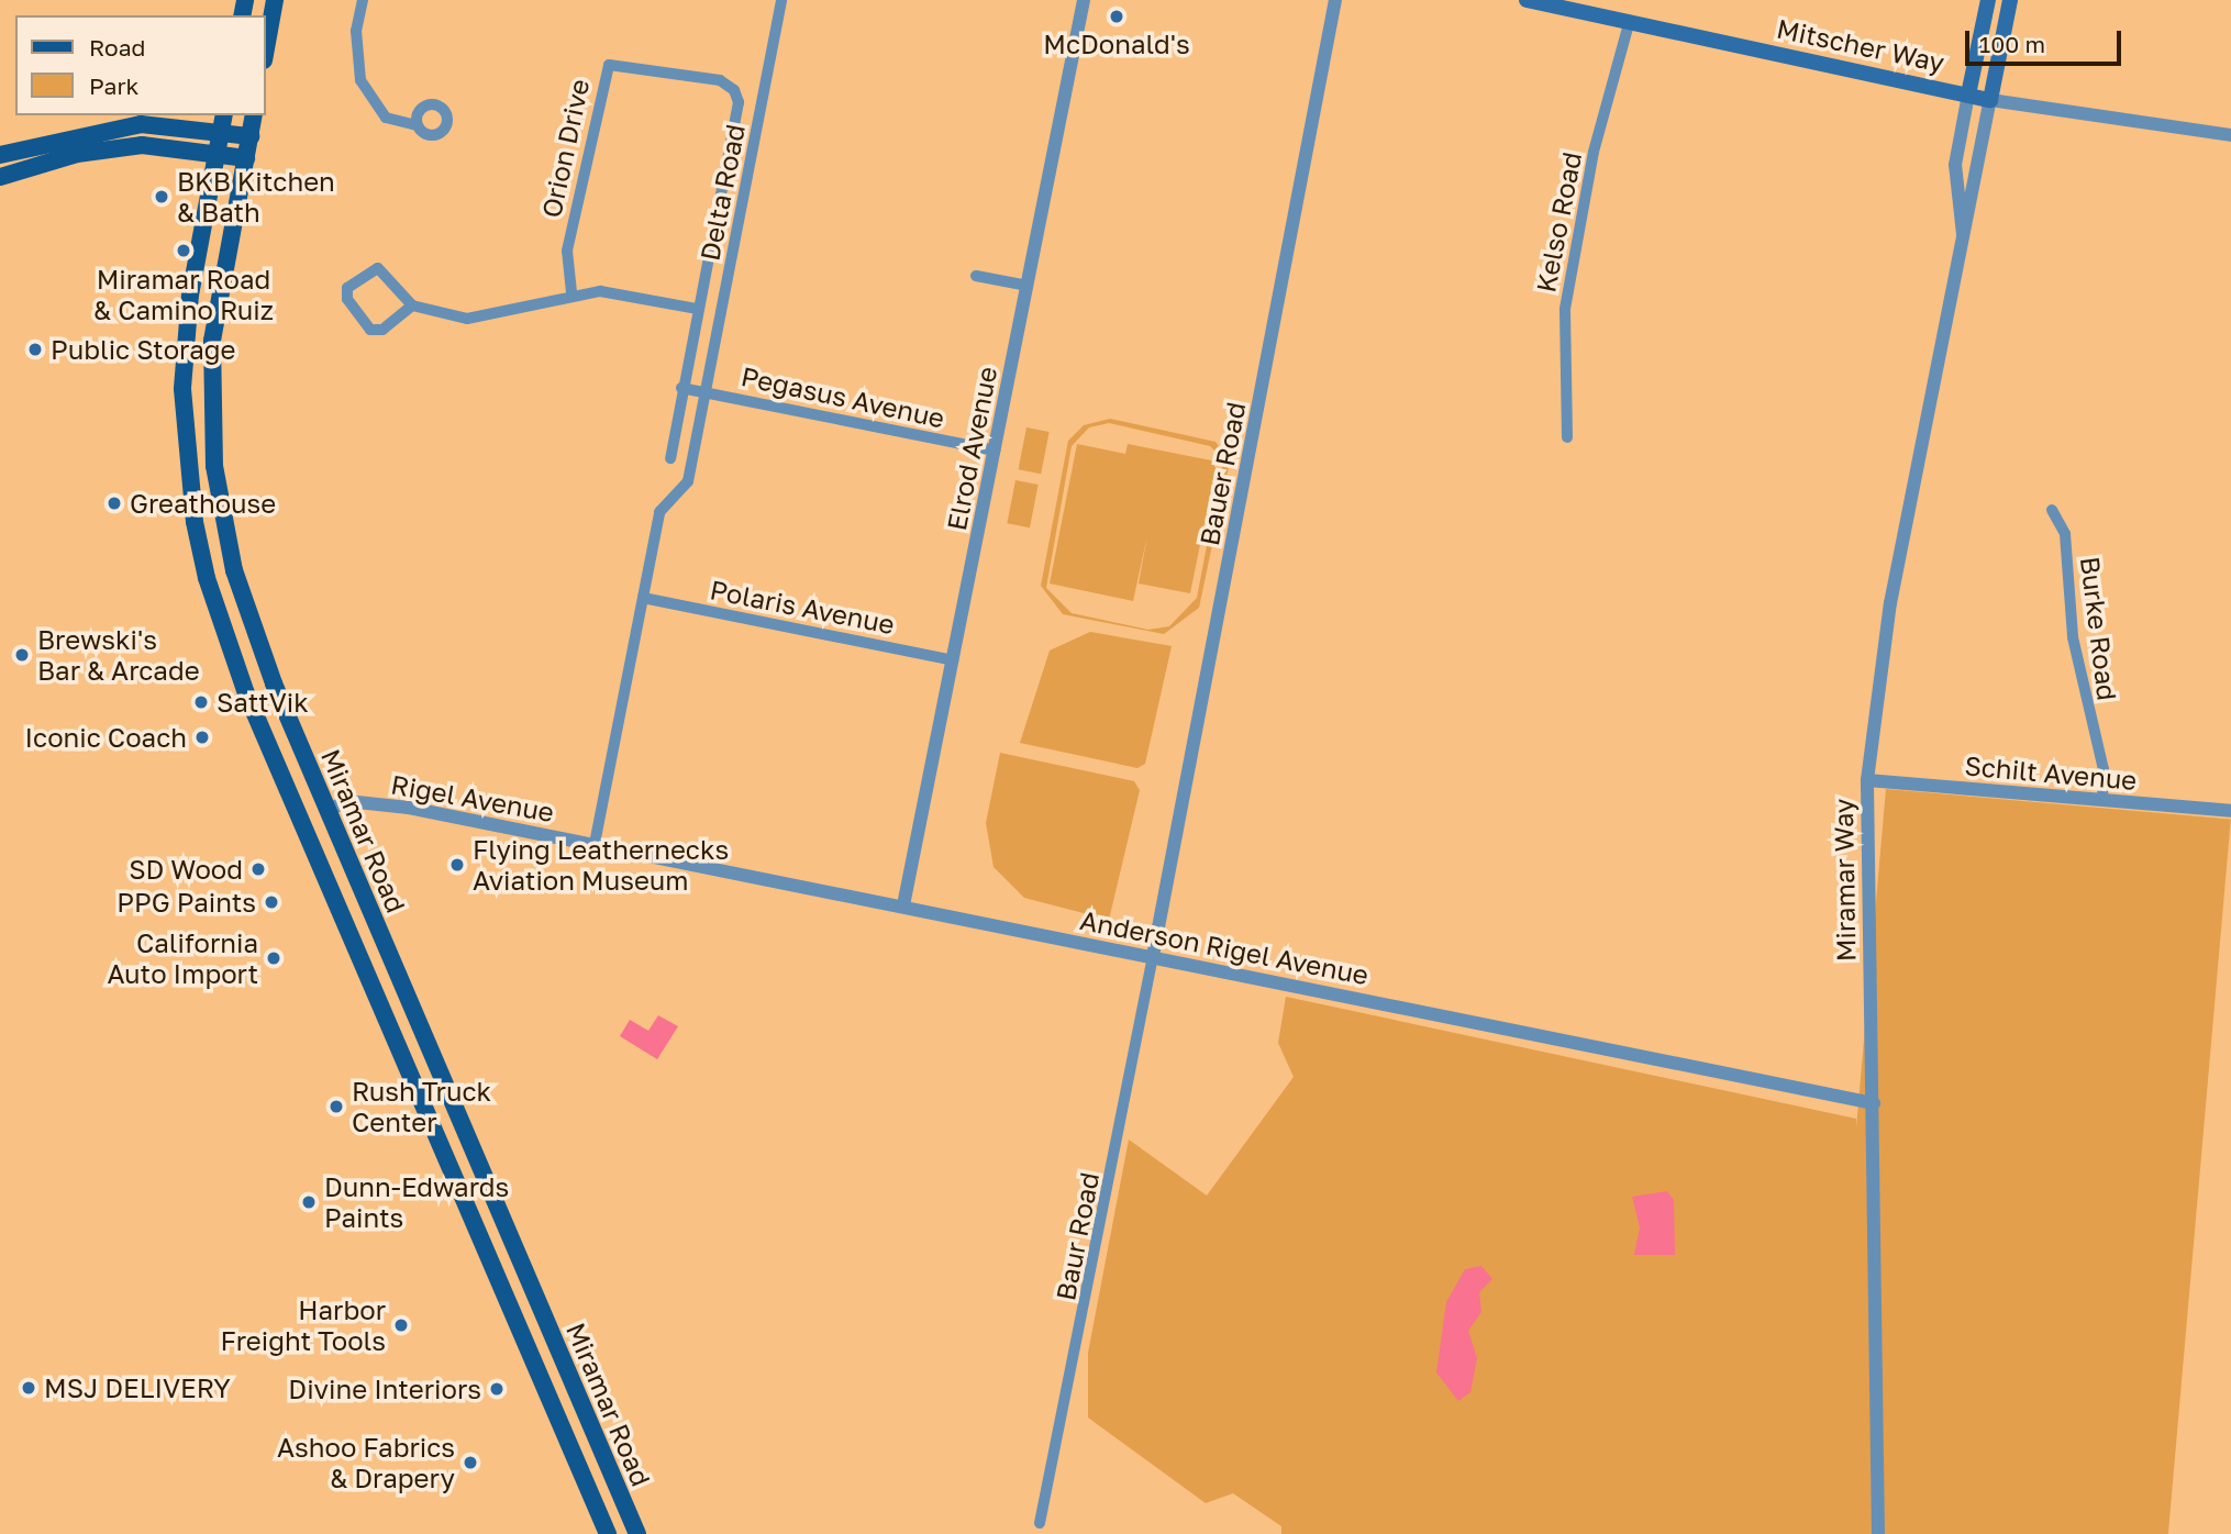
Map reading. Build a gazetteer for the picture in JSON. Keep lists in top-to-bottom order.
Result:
{
  "streets": {
    "main road": ["Mitscher Way", "Miramar Road", "Miramar Way"],
    "street": [
      "Orion Drive",
      "Delta Road",
      "Kelso Road",
      "Pegasus Avenue",
      "Elrod Avenue",
      "Bauer Road",
      "Polaris Avenue",
      "Burke Road",
      "Schilt Avenue",
      "Rigel Avenue",
      "Anderson Rigel Avenue",
      "Baur Road"
    ]
  },
  "crossings": [
    ["Mitscher Way", "Kelso Road"],
    ["Mitscher Way", "Miramar Way"],
    ["Orion Drive", "Delta Road"],
    ["Delta Road", "Pegasus Avenue"],
    ["Delta Road", "Polaris Avenue"],
    ["Pegasus Avenue", "Elrod Avenue"],
    ["Elrod Avenue", "Polaris Avenue"],
    ["Elrod Avenue", "Anderson Rigel Avenue"],
    ["Bauer Road", "Anderson Rigel Avenue"],
    ["Bauer Road", "Baur Road"],
    ["Burke Road", "Schilt Avenue"],
    ["Schilt Avenue", "Miramar Way"],
    ["Rigel Avenue", "Miramar Road"],
    ["Rigel Avenue", "Anderson Rigel Avenue"],
    ["Miramar Way", "Anderson Rigel Avenue"],
    ["Anderson Rigel Avenue", "Baur Road"]
  ],
  "places": [
    "McDonald's",
    "BKB Kitchen & Bath",
    "Miramar Road & Camino Ruiz",
    "Public Storage",
    "Greathouse",
    "Brewski's Bar & Arcade",
    "SattVik",
    "Iconic Coach",
    "Flying Leathernecks Aviation Museum",
    "SD Wood",
    "PPG Paints",
    "California Auto Import",
    "Rush Truck Center",
    "Dunn-Edwards Paints",
    "Harbor Freight Tools",
    "MSJ DELIVERY",
    "Divine Interiors",
    "Ashoo Fabrics & Drapery"
  ],
  "legend": ["Road", "Park"],
  "scale_bar": "100 m"
}
